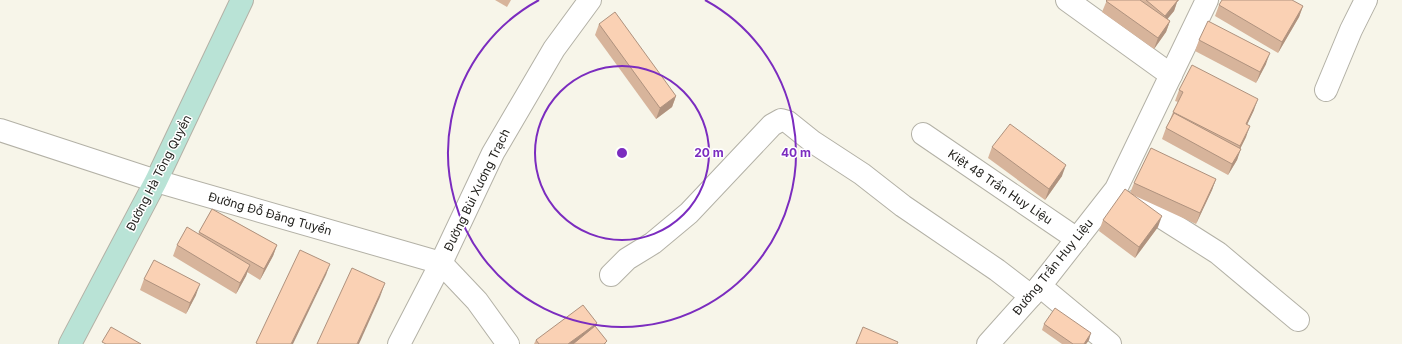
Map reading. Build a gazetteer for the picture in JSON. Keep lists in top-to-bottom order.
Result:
{
  "streets": {
    "street": [
      "Đường Hà Tông Quyền",
      "Kiệt 48 Trần Huy Liệu",
      "Đường Bùi Xương Trạch",
      "Đường Đỗ Đăng Tuyển",
      "Đường Trần Huy Liệu"
    ]
  },
  "crossings": [
    ["Đường Hà Tông Quyền", "Đường Đỗ Đăng Tuyển"],
    ["Kiệt 48 Trần Huy Liệu", "Đường Trần Huy Liệu"],
    ["Đường Bùi Xương Trạch", "Đường Đỗ Đăng Tuyển"]
  ],
  "rings": ["20 m", "40 m"]
}
